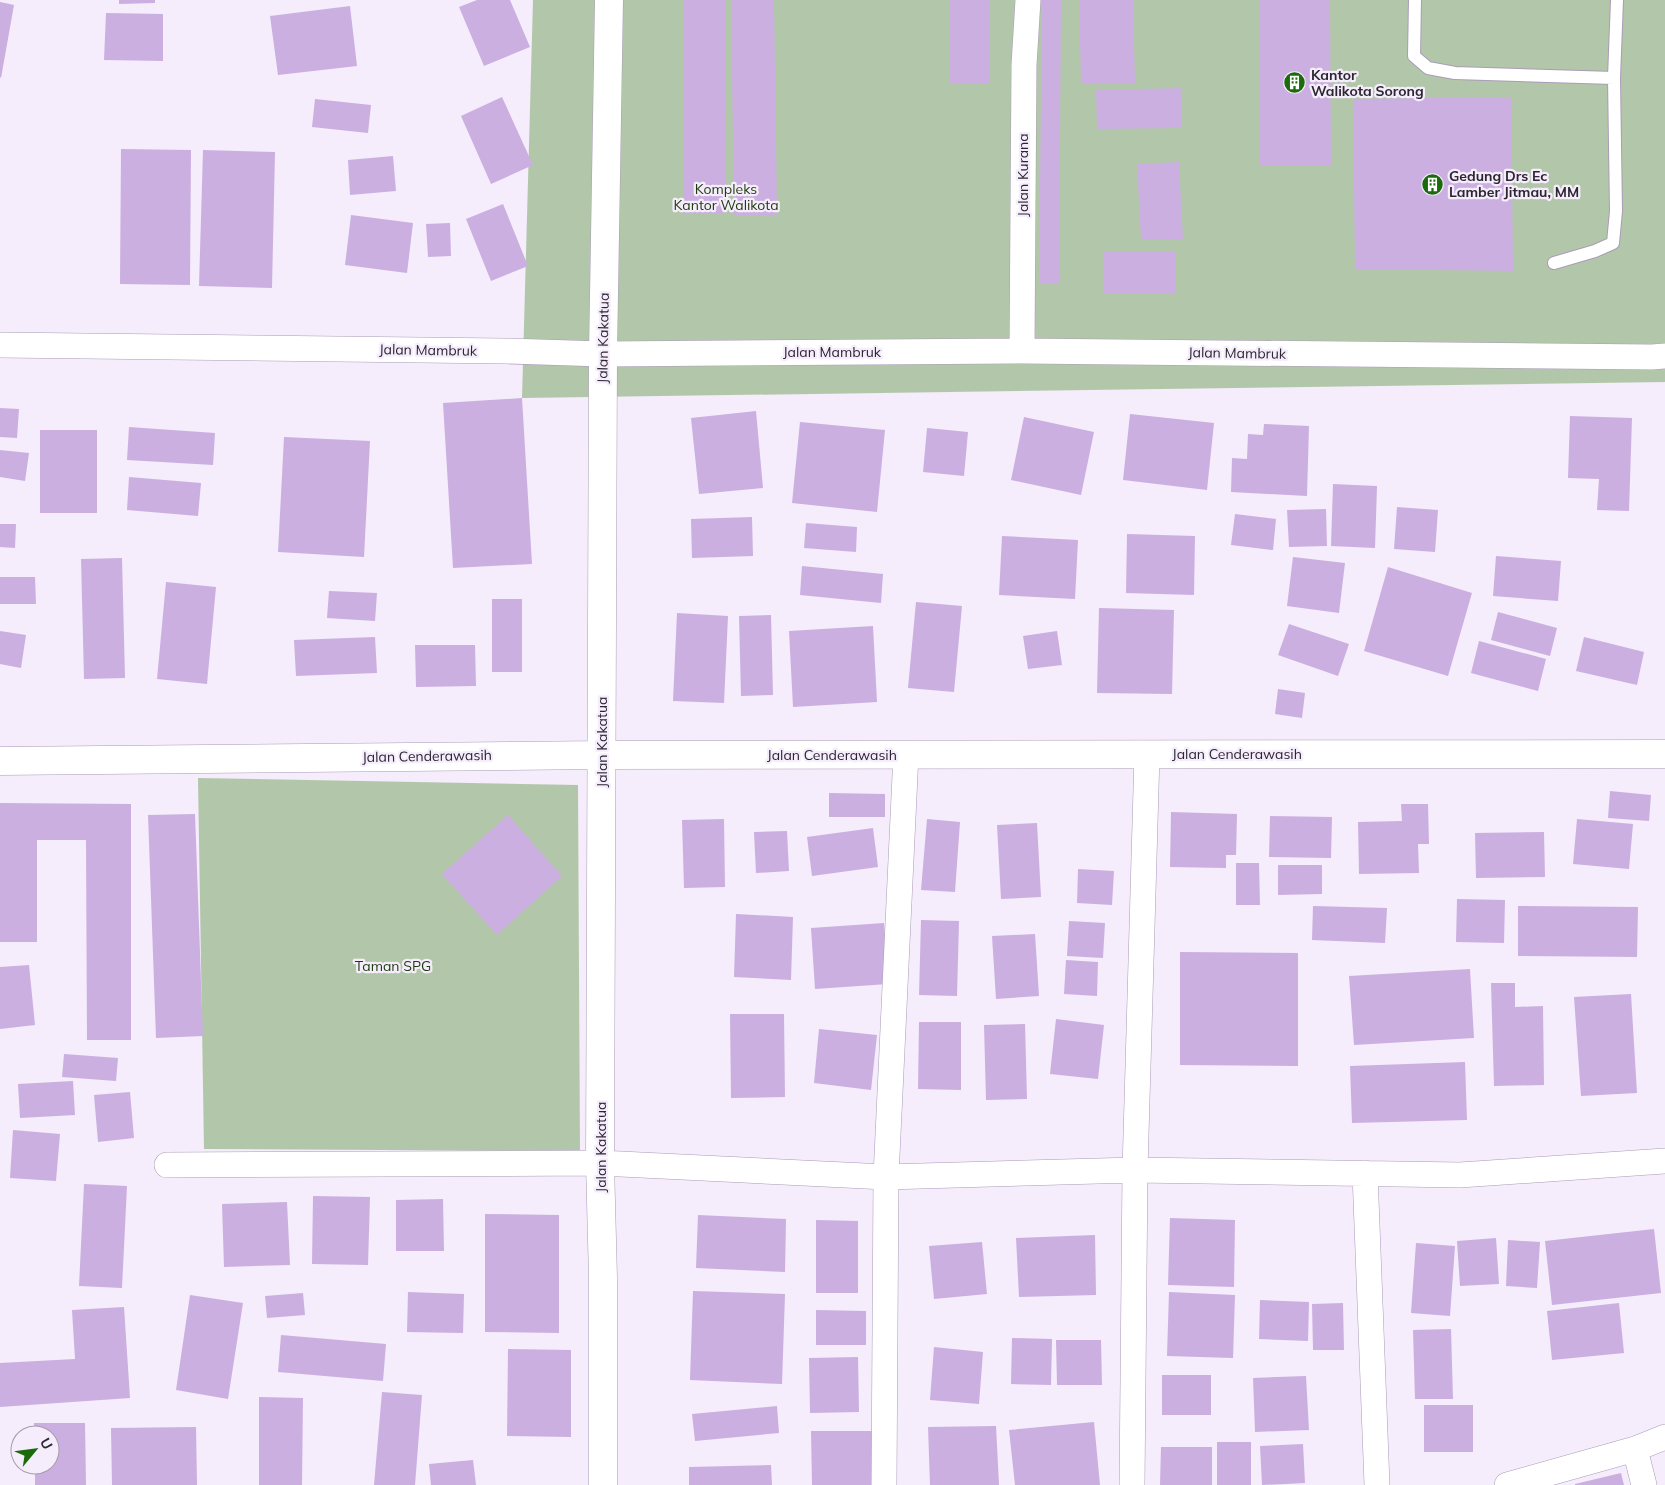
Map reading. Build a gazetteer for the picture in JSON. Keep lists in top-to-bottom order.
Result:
{
  "streets": {
    "street": [
      "Jalan Kurana",
      "Jalan Kakatua",
      "Jalan Mambruk",
      "Jalan Cenderawasih"
    ]
  },
  "crossings": [
    ["Jalan Kurana", "Jalan Mambruk"],
    ["Jalan Kakatua", "Jalan Mambruk"],
    ["Jalan Kakatua", "Jalan Cenderawasih"]
  ],
  "parks": ["Kompleks Kantor Walikota", "Taman SPG"],
  "places": {
    "building": ["Kantor Walikota Sorong", "Gedung Drs Ec Lamber Jitmau, MM"]
  },
  "north": "top right"
}
